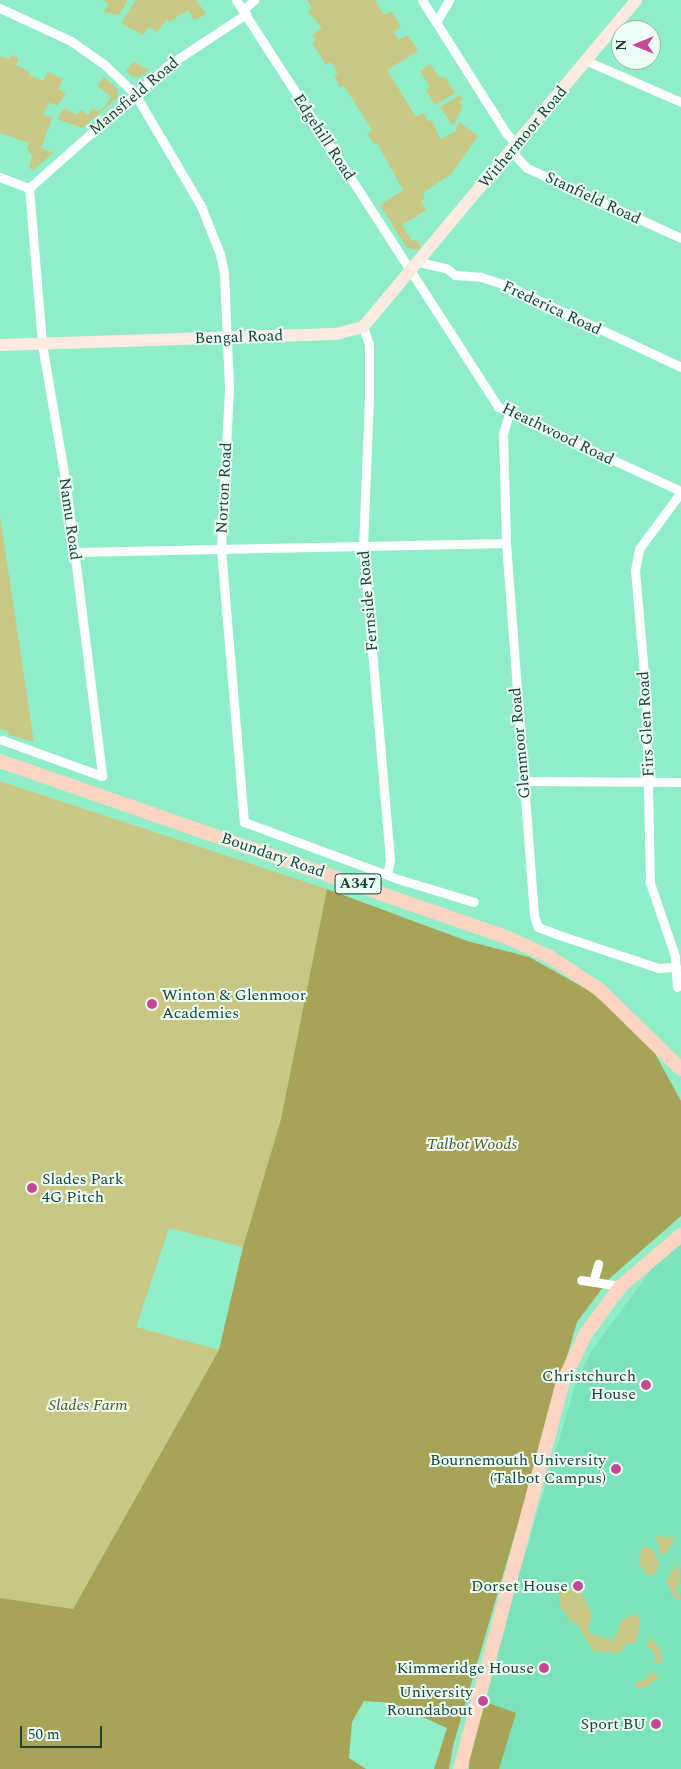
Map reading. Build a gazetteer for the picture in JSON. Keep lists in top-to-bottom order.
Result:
{
  "streets": {
    "main road": ["Boundary Road", "A347"],
    "street": [
      "Mansfield Road",
      "Edgehill Road",
      "Withermoor Road",
      "Stanfield Road",
      "Frederica Road",
      "Bengal Road",
      "Heathwood Road",
      "Norton Road",
      "Namu Road",
      "Fernside Road",
      "Firs Glen Road",
      "Glenmoor Road"
    ]
  },
  "crossings": [
    ["Mansfield Road", "Edgehill Road"],
    ["Mansfield Road", "Norton Road"],
    ["Mansfield Road", "Namu Road"],
    ["Edgehill Road", "Withermoor Road"],
    ["Edgehill Road", "Heathwood Road"],
    ["Withermoor Road", "Stanfield Road"],
    ["Withermoor Road", "Frederica Road"],
    ["Withermoor Road", "Heathwood Road"],
    ["Bengal Road", "Norton Road"],
    ["Bengal Road", "Namu Road"],
    ["Bengal Road", "Fernside Road"],
    ["Heathwood Road", "Firs Glen Road"],
    ["Heathwood Road", "Glenmoor Road"],
    ["Norton Road", "Fernside Road"],
    ["Firs Glen Road", "Glenmoor Road"]
  ],
  "parks": ["Talbot Woods", "Slades Farm"],
  "places": [
    "Winton & Glenmoor Academies",
    "Slades Park 4G Pitch",
    "Christchurch House",
    "Bournemouth University (Talbot Campus)",
    "Dorset House",
    "Kimmeridge House",
    "University Roundabout",
    "Sport BU"
  ],
  "scale_bar": "50 m",
  "north": "left"
}
